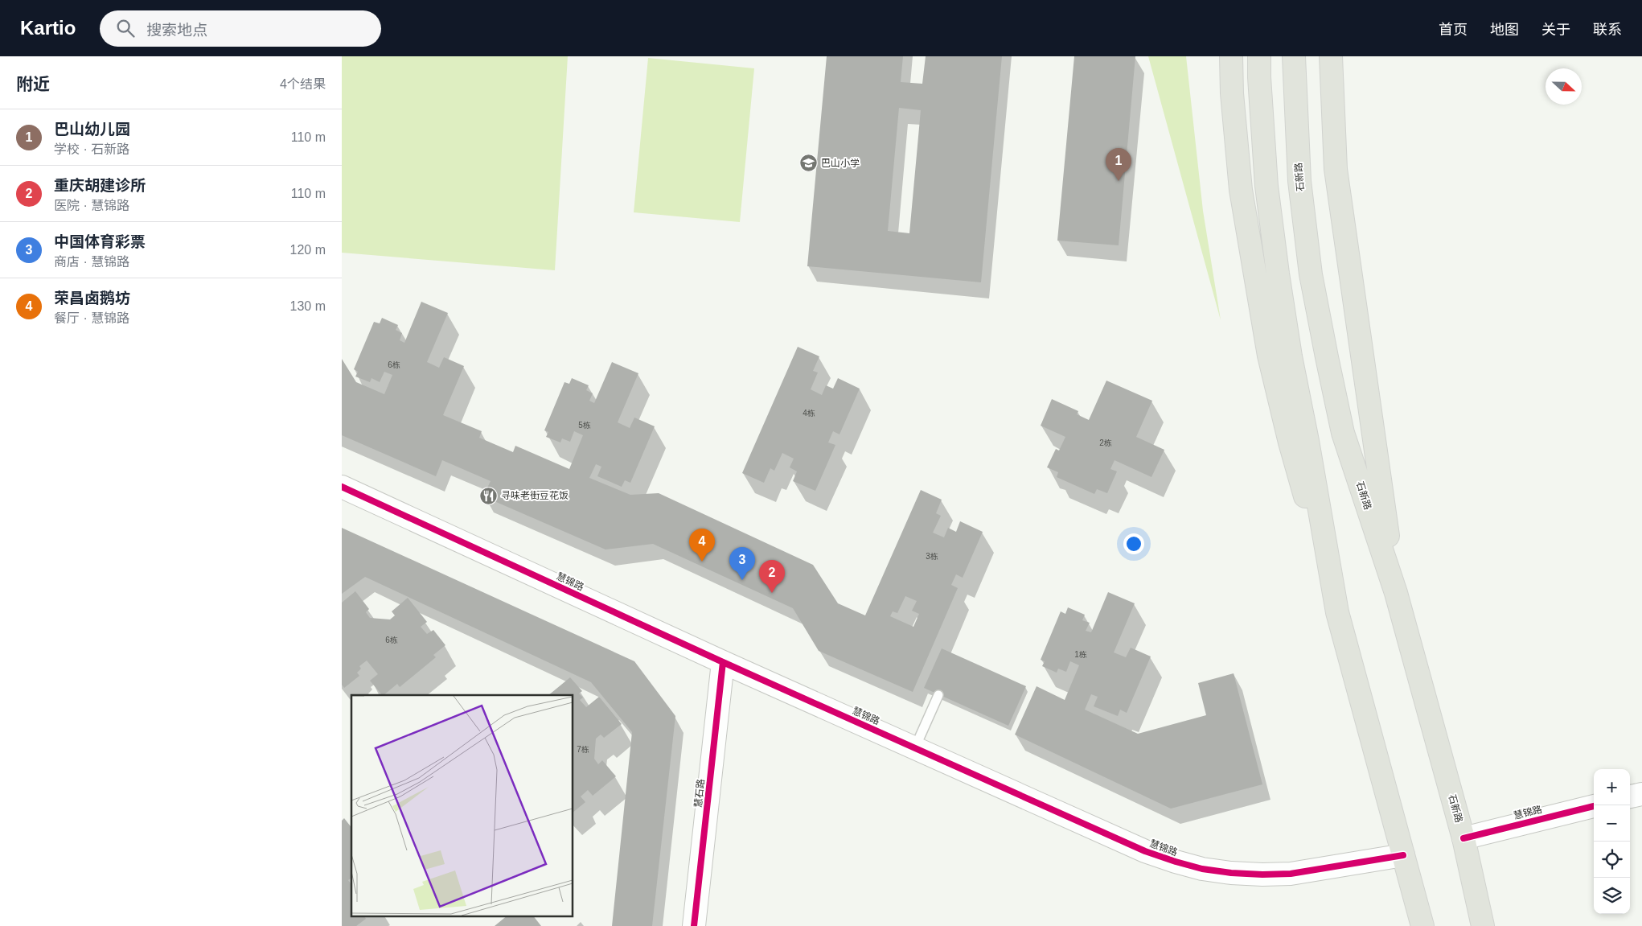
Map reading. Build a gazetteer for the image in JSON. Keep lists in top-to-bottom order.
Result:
{
  "streets": {
    "main road": ["石新路"],
    "street": ["慧锦路", "慧石路"]
  },
  "crossings": [
    ["石新路", "慧锦路"],
    ["慧锦路", "慧石路"]
  ],
  "places": {
    "school or university": ["巴山小学"],
    "restaurant": ["寻味老街豆花饭"]
  },
  "house_numbers": [
    "6栋",
    "4栋",
    "5栋",
    "2栋",
    "3栋",
    "6栋",
    "1栋",
    "7栋"
  ],
  "north": "right",
  "page": {
    "header": "Kartio",
    "search": "搜索地点",
    "nav": [
      "首页",
      "地图",
      "关于",
      "联系"
    ],
    "heading": ["附近", "4个结果"],
    "list": [
      {
        "mark": "1",
        "name": "巴山幼儿园",
        "note": "学校 · 石新路",
        "value": "110 m"
      },
      {
        "mark": "2",
        "name": "重庆胡建诊所",
        "note": "医院 · 慧锦路",
        "value": "110 m"
      },
      {
        "mark": "3",
        "name": "中国体育彩票",
        "note": "商店 · 慧锦路",
        "value": "120 m"
      },
      {
        "mark": "4",
        "name": "荣昌卤鹅坊",
        "note": "餐厅 · 慧锦路",
        "value": "130 m"
      }
    ],
    "pins": [
      "1",
      "4",
      "3",
      "2"
    ],
    "map_buttons": ["+", "−"]
  }
}
